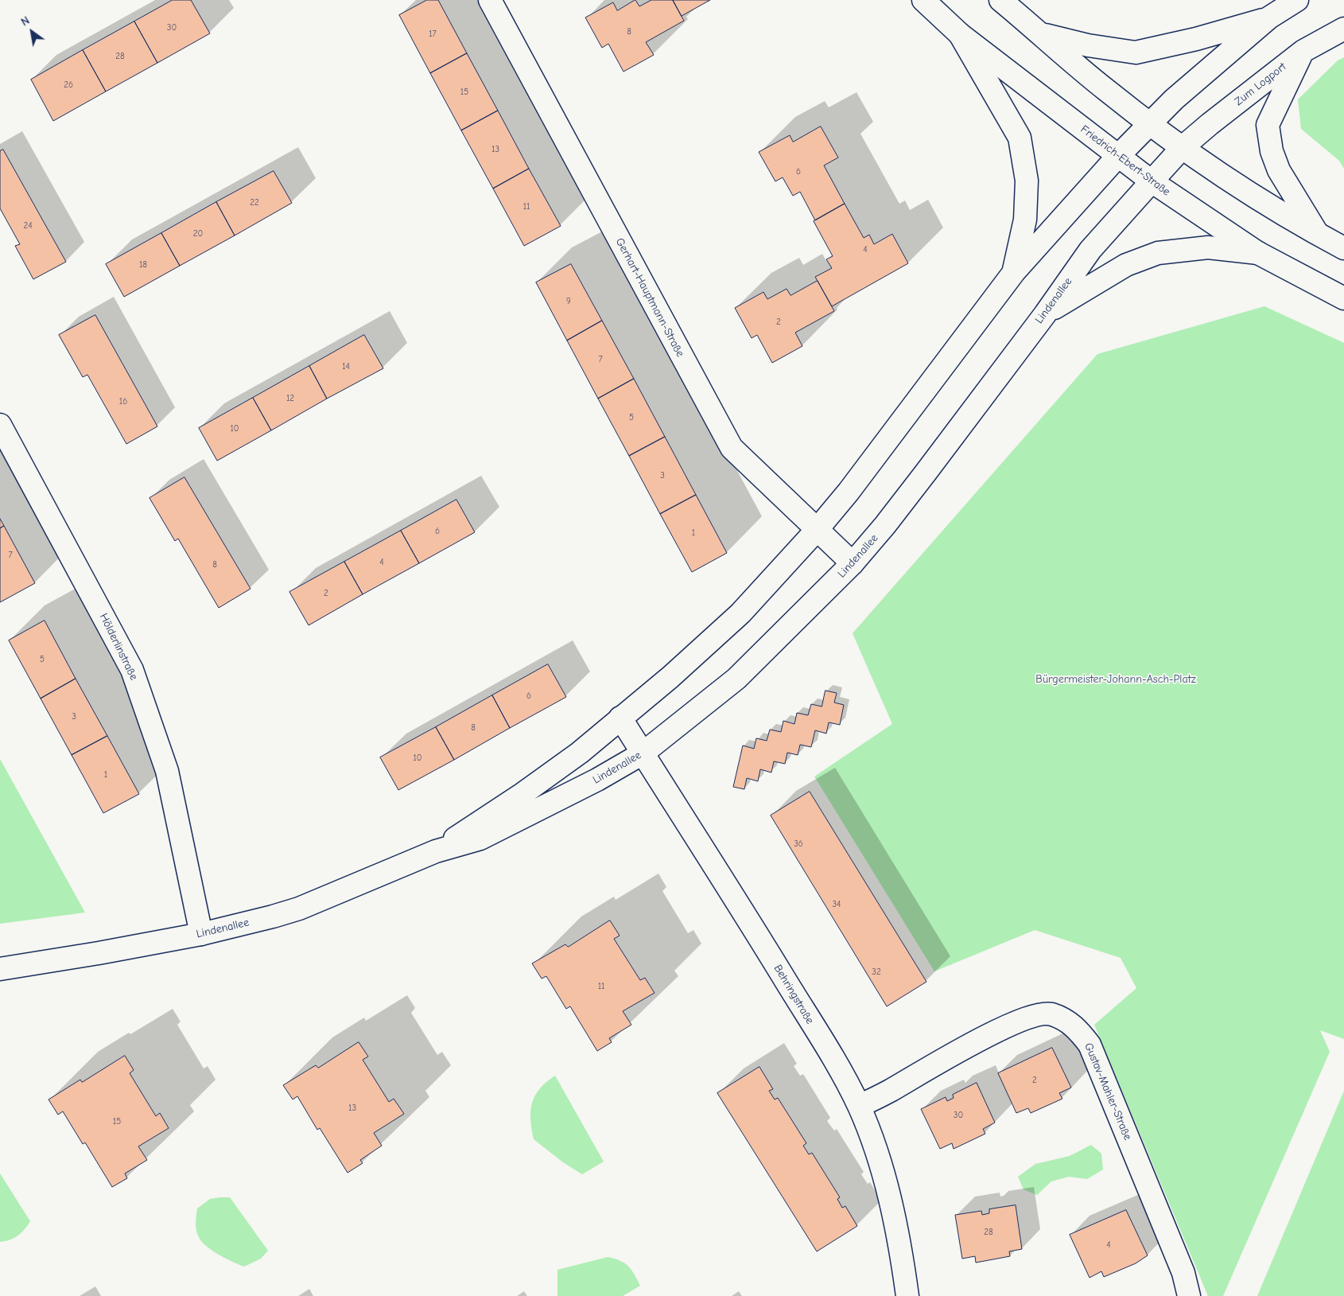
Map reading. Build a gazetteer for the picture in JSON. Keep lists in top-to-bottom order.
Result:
{
  "streets": {
    "street": [
      "Zum Logport",
      "Friedrich-Ebert-Straße",
      "Gerhart-Hauptmann-Straße",
      "Lindenallee",
      "Hölderlinstraße",
      "Behringstraße",
      "Gustav-Mahler-Straße"
    ]
  },
  "crossings": [
    ["Zum Logport", "Lindenallee"],
    ["Friedrich-Ebert-Straße", "Lindenallee"],
    ["Gerhart-Hauptmann-Straße", "Lindenallee"],
    ["Lindenallee", "Hölderlinstraße"],
    ["Lindenallee", "Behringstraße"],
    ["Behringstraße", "Gustav-Mahler-Straße"]
  ],
  "parks": ["Bürgermeister-Johann-Asch-Platz"],
  "house_numbers": [
    "30",
    "8",
    "17",
    "28",
    "26",
    "15",
    "13",
    "6",
    "22",
    "11",
    "24",
    "20",
    "4",
    "18",
    "9",
    "2",
    "7",
    "14",
    "12",
    "16",
    "5",
    "10",
    "3",
    "6",
    "1",
    "7",
    "4",
    "8",
    "2",
    "5",
    "6",
    "3",
    "8",
    "10",
    "1",
    "36",
    "34",
    "32",
    "11",
    "2",
    "13",
    "30",
    "15",
    "28",
    "4"
  ],
  "north": "top left"
}
